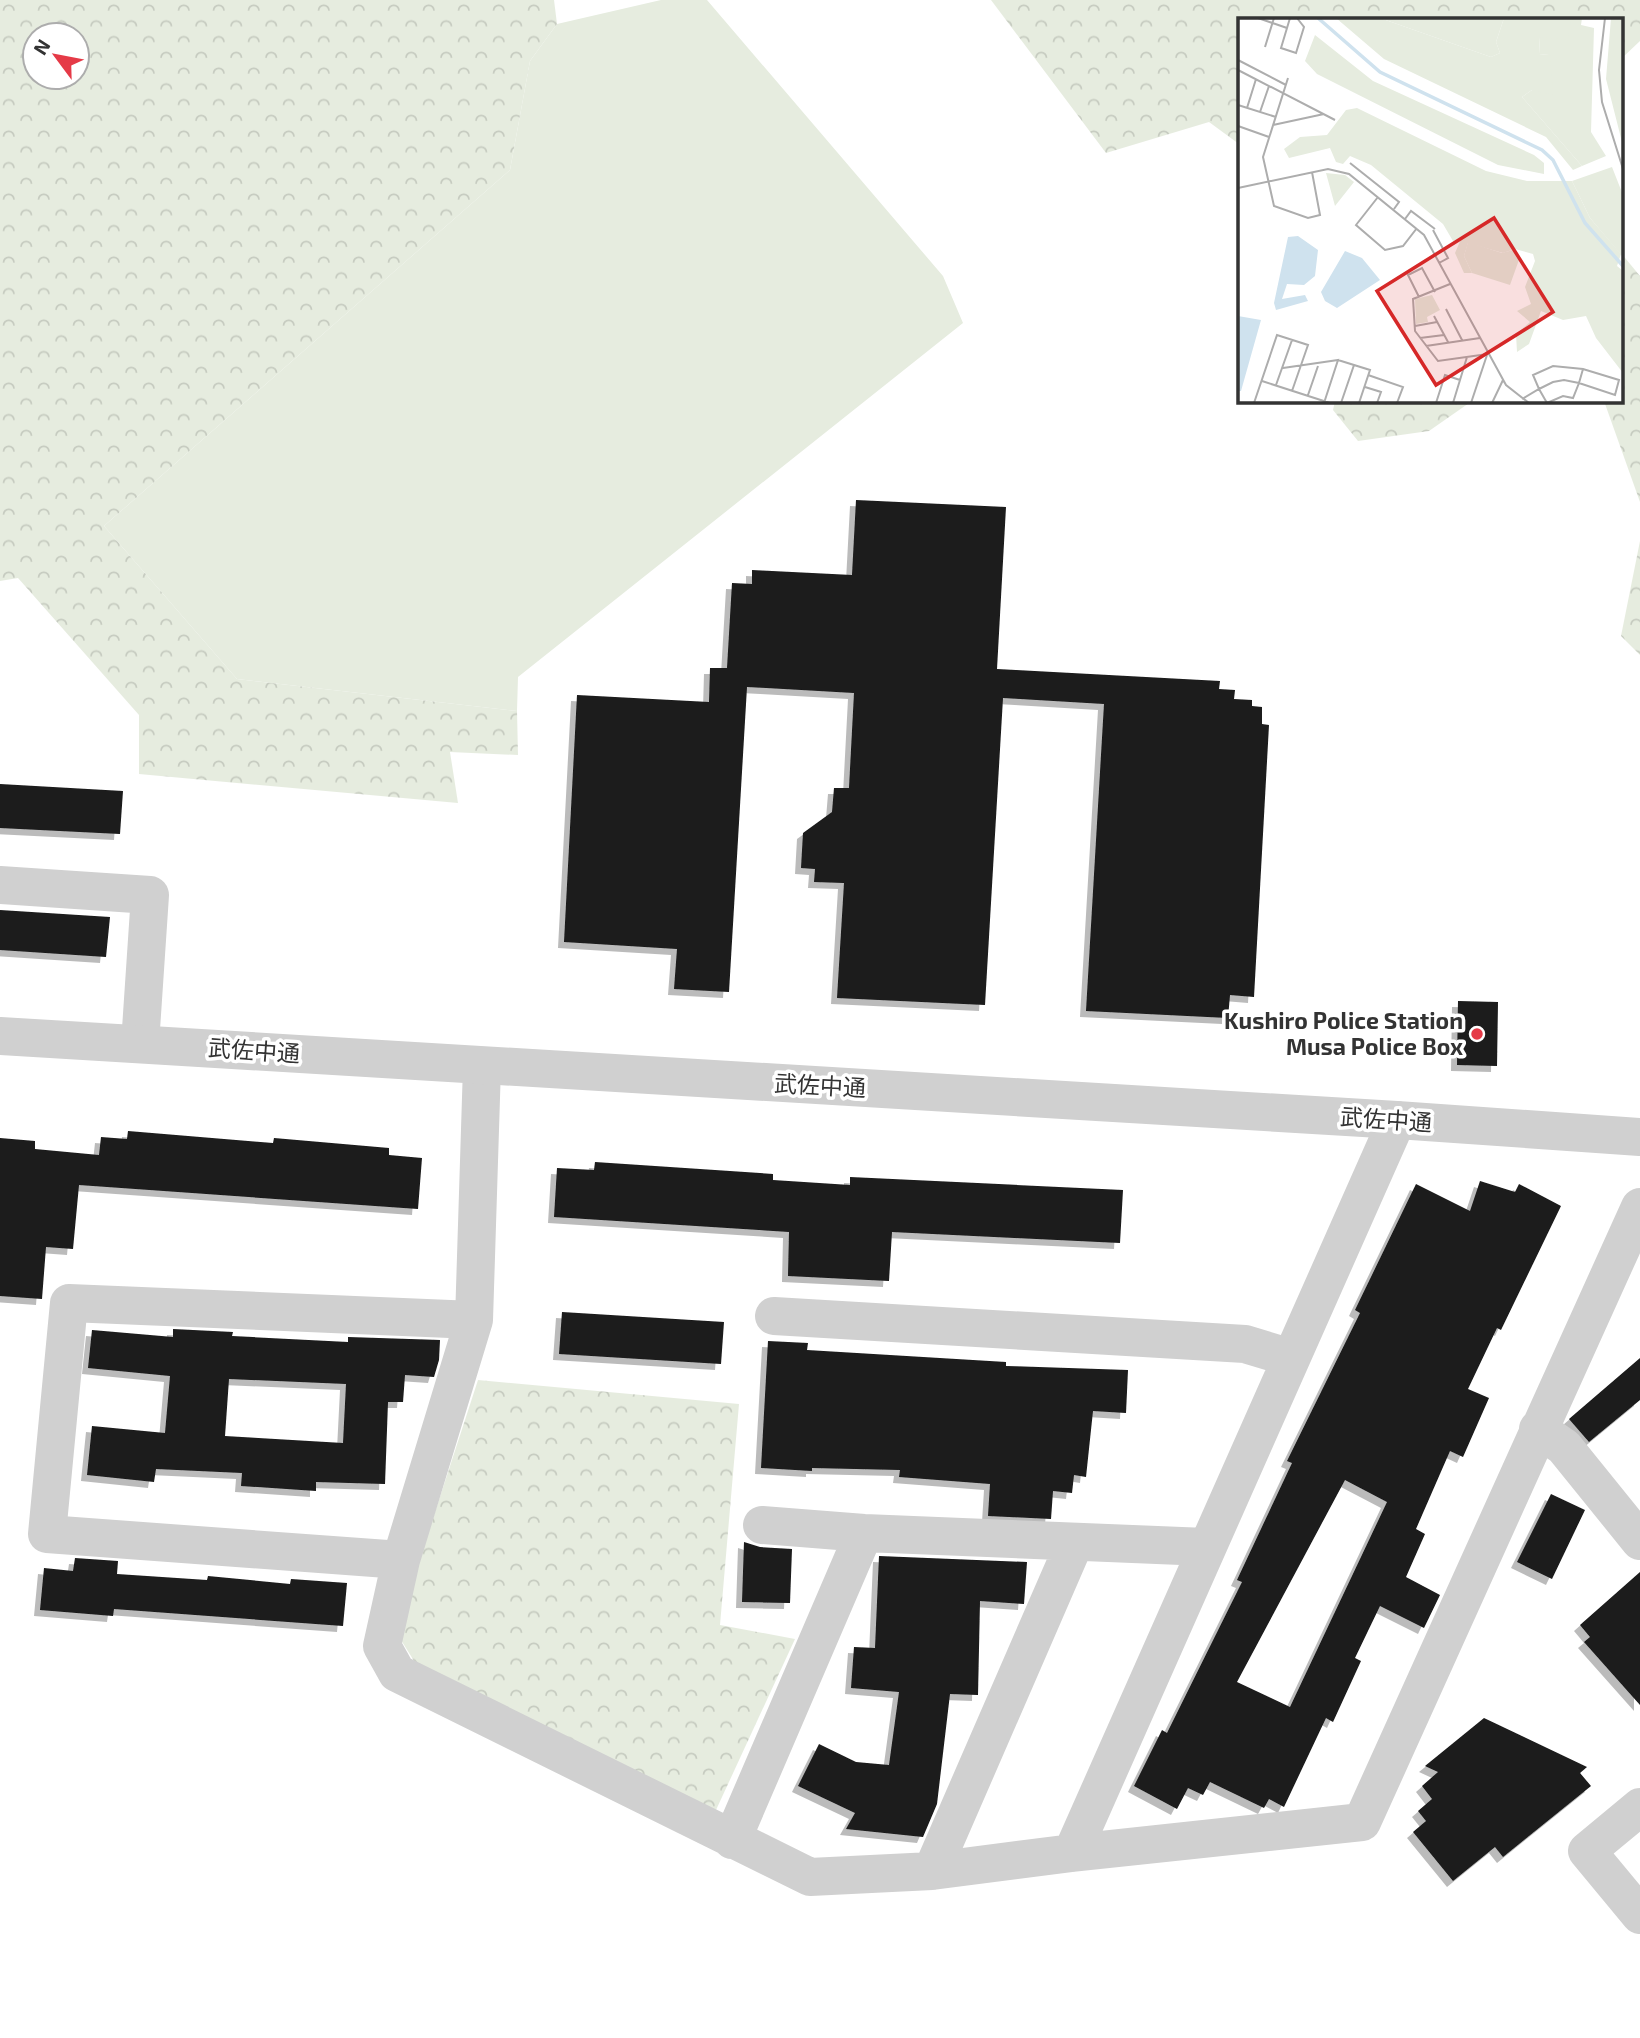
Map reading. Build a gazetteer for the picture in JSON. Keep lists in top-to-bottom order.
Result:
{
  "streets": {
    "street": ["武佐中通"]
  },
  "places": ["Kushiro Police Station Musa Police Box"],
  "north": "top left"
}
